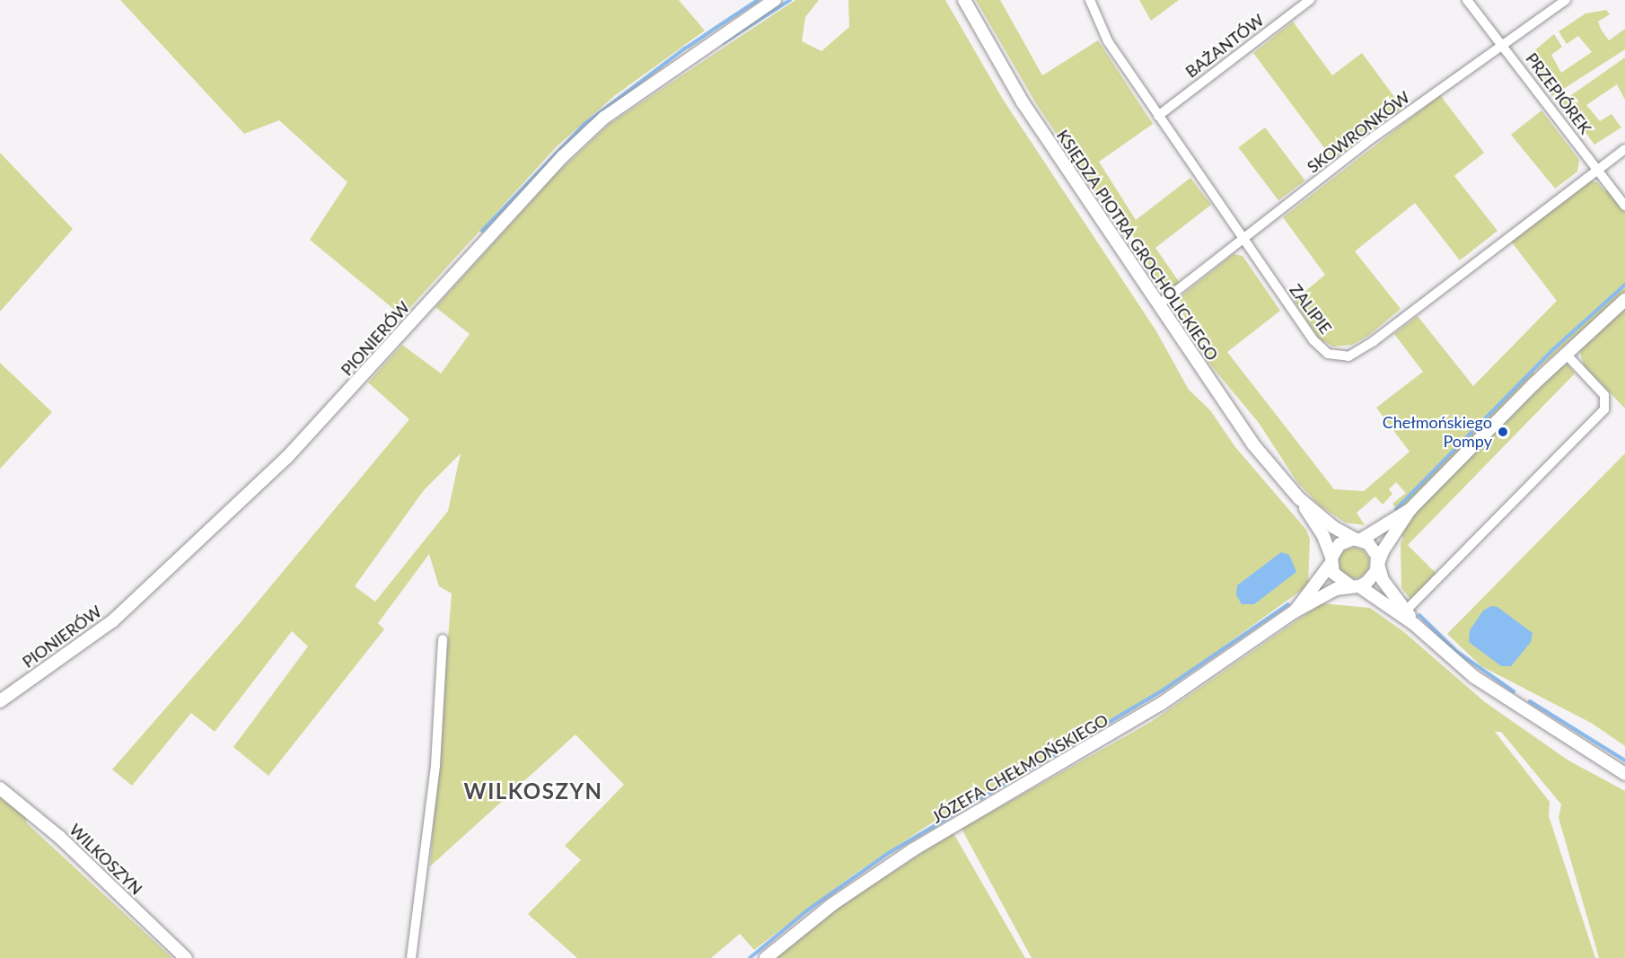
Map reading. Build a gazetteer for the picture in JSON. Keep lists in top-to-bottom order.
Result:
{
  "streets": {
    "street": [
      "BAŻANTÓW",
      "PRZEPIÓREK",
      "SKOWRONKÓW",
      "KSIĘDZA PIOTRA GROCHOLICKIEGO",
      "ZALIPIE",
      "PIONIERÓW",
      "JÓZEFA CHEŁMOŃSKIEGO",
      "WILKOSZYN"
    ]
  },
  "crossings": [
    ["BAŻANTÓW", "ZALIPIE"],
    ["PRZEPIÓREK", "SKOWRONKÓW"],
    ["PRZEPIÓREK", "ZALIPIE"],
    ["SKOWRONKÓW", "KSIĘDZA PIOTRA GROCHOLICKIEGO"],
    ["SKOWRONKÓW", "ZALIPIE"],
    ["KSIĘDZA PIOTRA GROCHOLICKIEGO", "JÓZEFA CHEŁMOŃSKIEGO"]
  ],
  "districts": ["WILKOSZYN"],
  "places": ["Chełmońskiego Pompy"]
}
